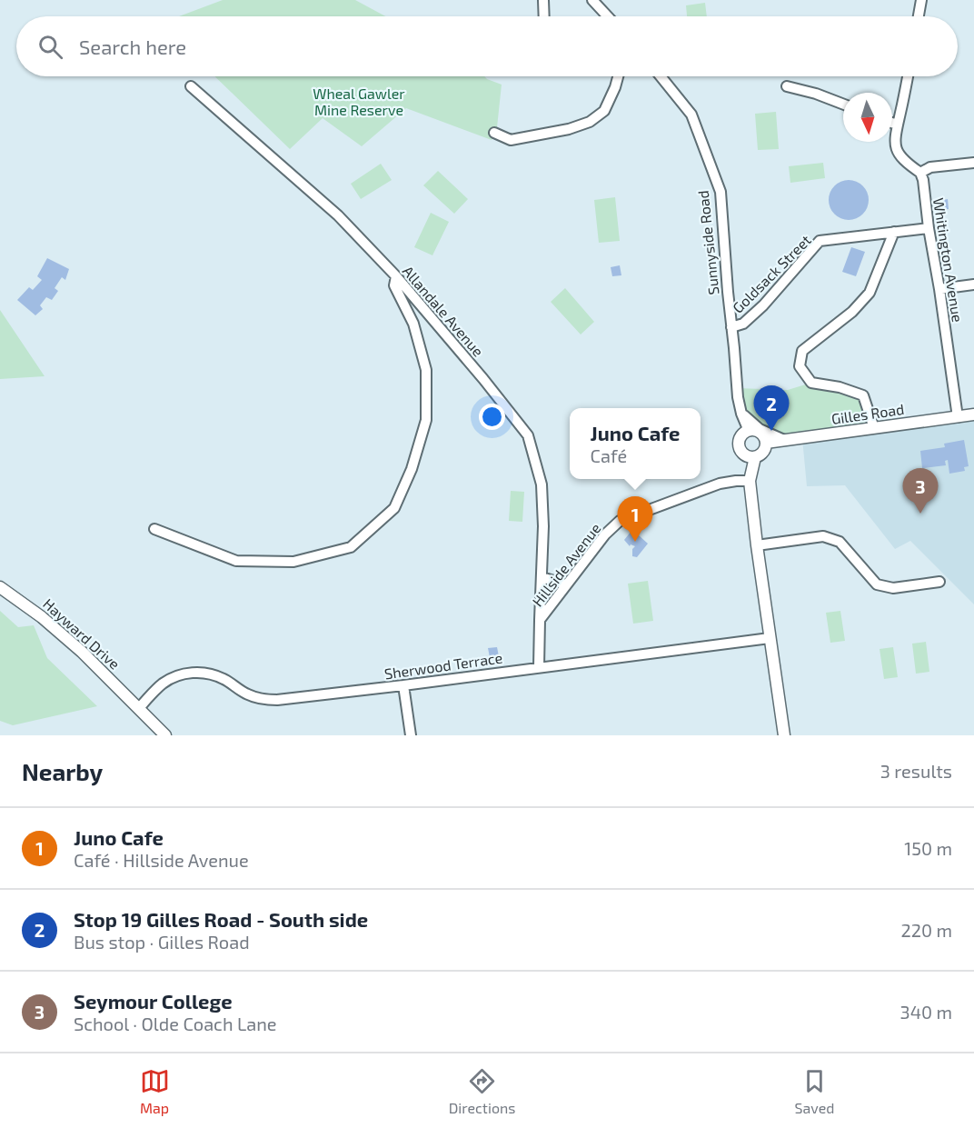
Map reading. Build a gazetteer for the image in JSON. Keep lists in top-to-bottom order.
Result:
{
  "streets": {
    "street": [
      "Sunnyside Road",
      "Whitington Avenue",
      "Goldsack Street",
      "Allandale Avenue",
      "Gilles Road",
      "Hillside Avenue",
      "Hayward Drive",
      "Sherwood Terrace"
    ]
  },
  "crossings": [
    ["Sunnyside Road", "Goldsack Street"],
    ["Sunnyside Road", "Gilles Road"],
    ["Whitington Avenue", "Goldsack Street"],
    ["Whitington Avenue", "Gilles Road"],
    ["Allandale Avenue", "Hillside Avenue"],
    ["Hillside Avenue", "Sherwood Terrace"],
    ["Hayward Drive", "Sherwood Terrace"]
  ],
  "parks": ["Wheal Gawler Mine Reserve"],
  "north": "bottom",
  "page": {
    "search": "Search here",
    "pins": ["2", "3", "1"],
    "popup": ["Juno Cafe", "Café"],
    "heading": ["Nearby", "3 results"],
    "list": [
      {
        "mark": "1",
        "name": "Juno Cafe",
        "note": "Café · Hillside Avenue",
        "value": "150 m"
      },
      {
        "mark": "2",
        "name": "Stop 19 Gilles Road - South side",
        "note": "Bus stop · Gilles Road",
        "value": "220 m"
      },
      {
        "mark": "3",
        "name": "Seymour College",
        "note": "School · Olde Coach Lane",
        "value": "340 m"
      }
    ],
    "nav": ["Map", "Directions", "Saved"]
  }
}
